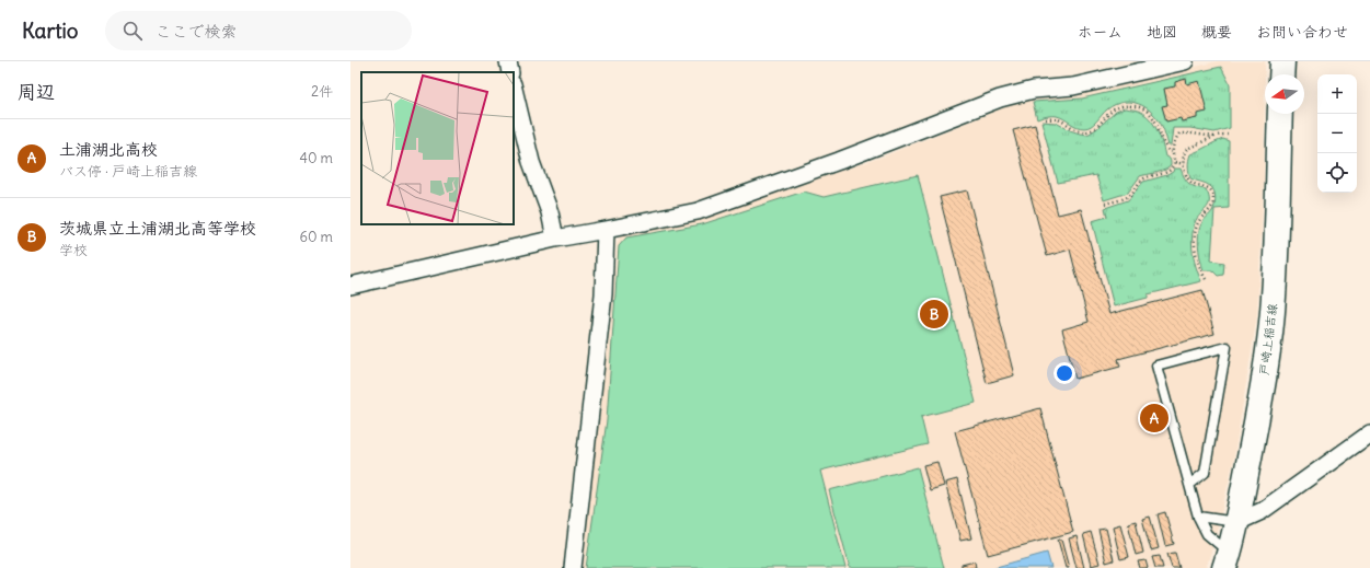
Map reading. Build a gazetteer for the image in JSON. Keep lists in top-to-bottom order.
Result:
{
  "streets": {
    "main road": ["戸崎上稲吉線"]
  },
  "north": "left",
  "page": {
    "header": "Kartio",
    "search": "ここで検索",
    "nav": [
      "ホーム",
      "地図",
      "概要",
      "お問い合わせ"
    ],
    "heading": ["周辺", "2件"],
    "map_buttons": ["+", "−"],
    "list": [
      {
        "mark": "A",
        "name": "土浦湖北高校",
        "note": "バス停 · 戸崎上稲吉線",
        "value": "40 m"
      },
      {
        "mark": "B",
        "name": "茨城県立土浦湖北高等学校",
        "note": "学校",
        "value": "60 m"
      }
    ],
    "pins": ["B", "A"]
  }
}
